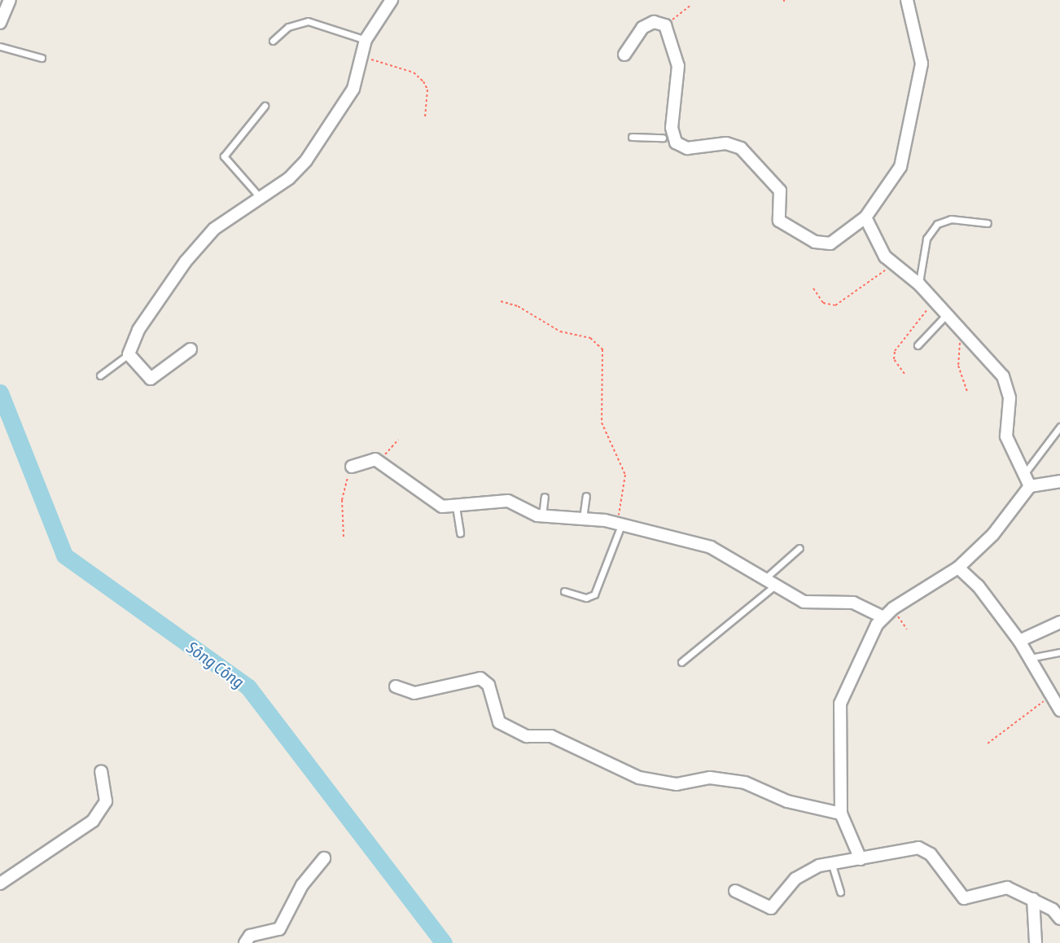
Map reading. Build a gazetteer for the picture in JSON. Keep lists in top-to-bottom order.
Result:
{
  "water": ["Sông Công"]
}
